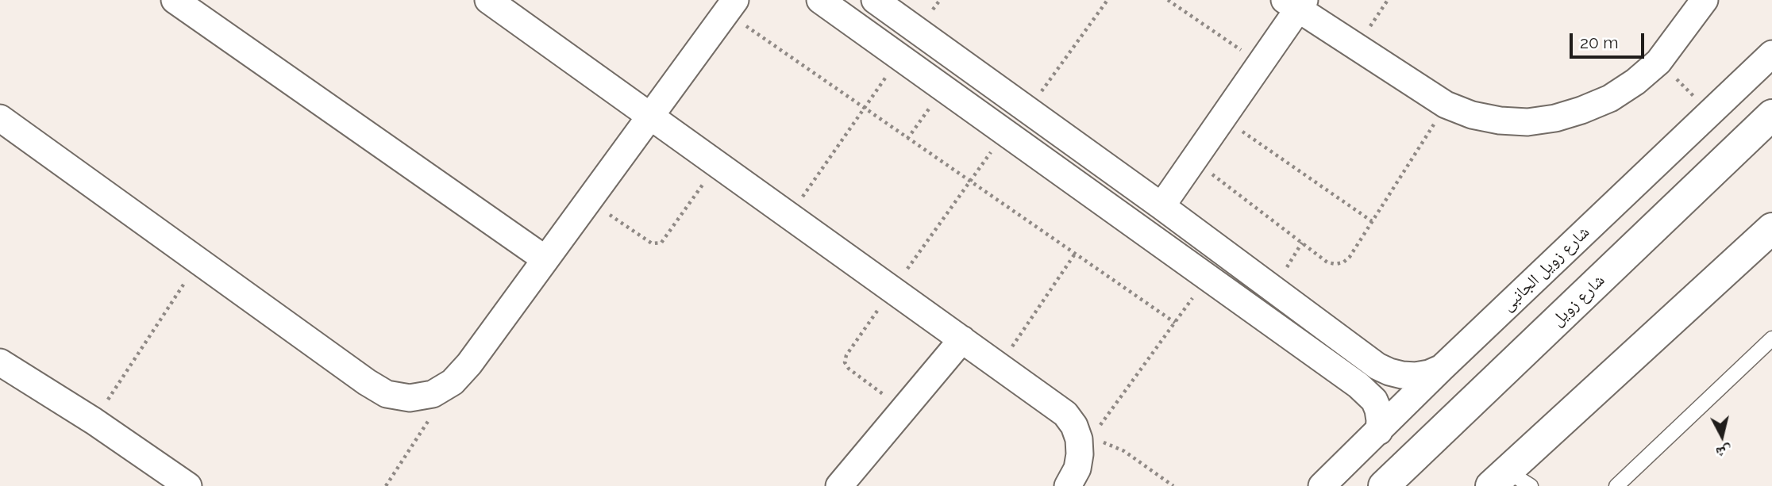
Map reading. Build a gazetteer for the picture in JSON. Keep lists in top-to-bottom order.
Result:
{
  "streets": {
    "main road": ["شارع زويل"],
    "street": ["شارع زويل الجانبى"]
  },
  "scale_bar": "20 m",
  "north": "bottom"
}
